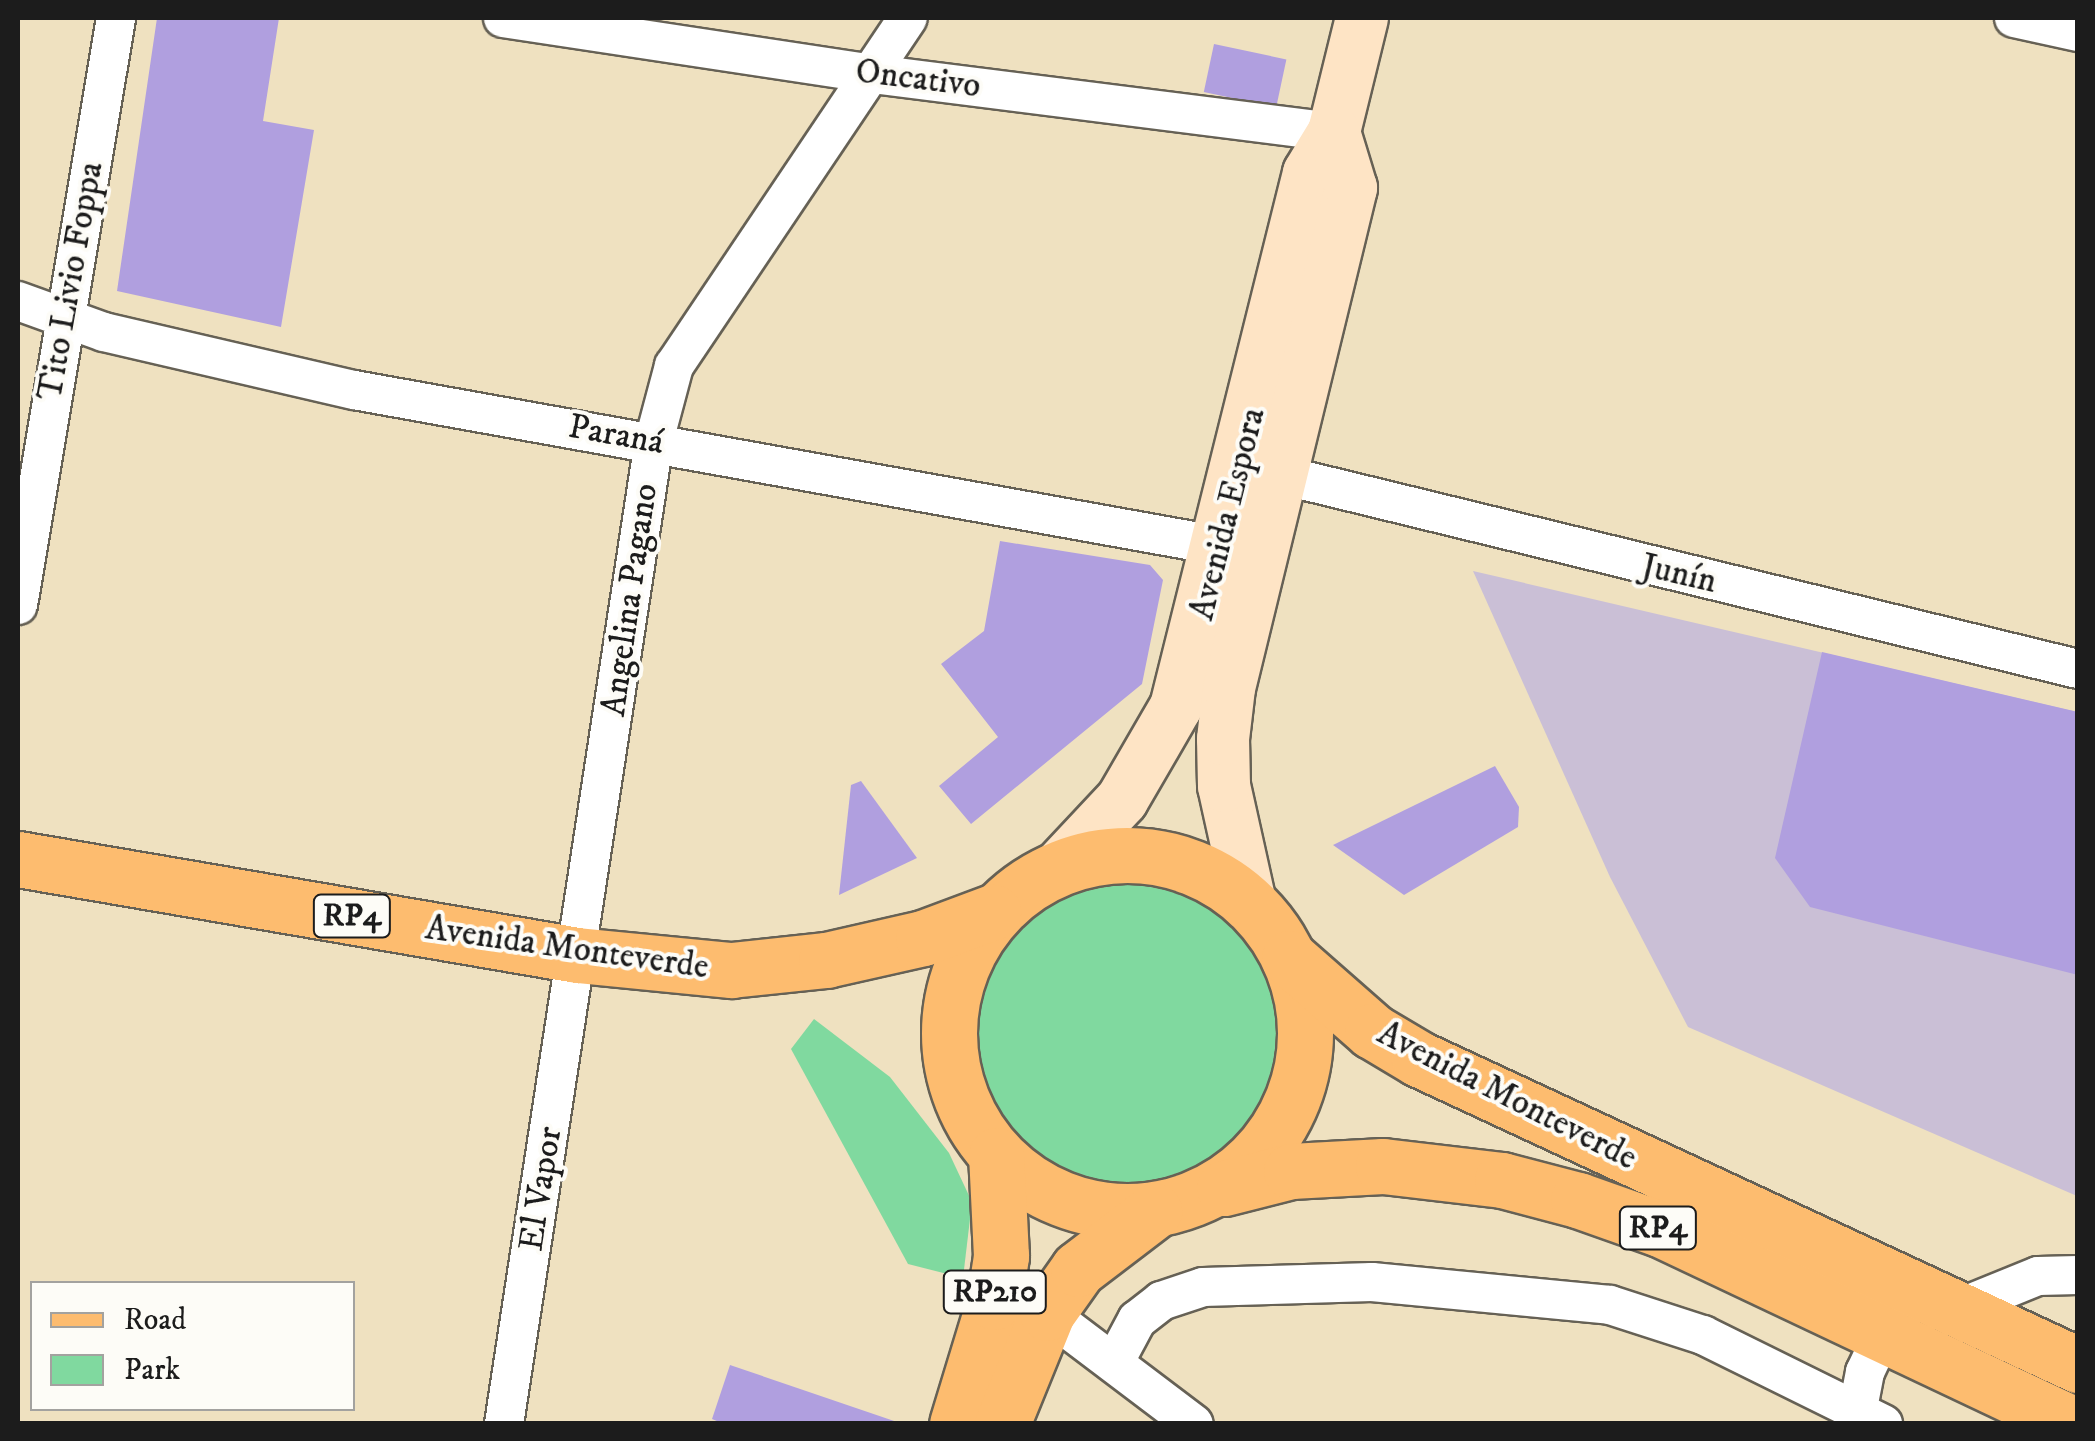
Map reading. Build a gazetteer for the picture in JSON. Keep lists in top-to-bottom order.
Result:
{
  "streets": {
    "main road": [
      "Avenida Espora",
      "RP4",
      "Avenida Monteverde",
      "RP210"
    ],
    "street": [
      "Oncativo",
      "Tito Livio Foppa",
      "Paraná",
      "Junín",
      "Angelina Pagano",
      "El Vapor"
    ]
  },
  "crossings": [
    ["Oncativo", "Avenida Espora"],
    ["Oncativo", "Angelina Pagano"],
    ["Tito Livio Foppa", "Paraná"],
    ["Paraná", "Avenida Espora"],
    ["Paraná", "Angelina Pagano"],
    ["Avenida Espora", "Junín"],
    ["Avenida Espora", "RP4"],
    ["Avenida Espora", "Avenida Monteverde"],
    ["Avenida Espora", "RP210"],
    ["Angelina Pagano", "Avenida Monteverde"],
    ["Angelina Pagano", "El Vapor"],
    ["RP4", "Avenida Monteverde"],
    ["RP4", "RP210"],
    ["Avenida Monteverde", "El Vapor"],
    ["Avenida Monteverde", "RP210"]
  ],
  "legend": ["Road", "Park"]
}
